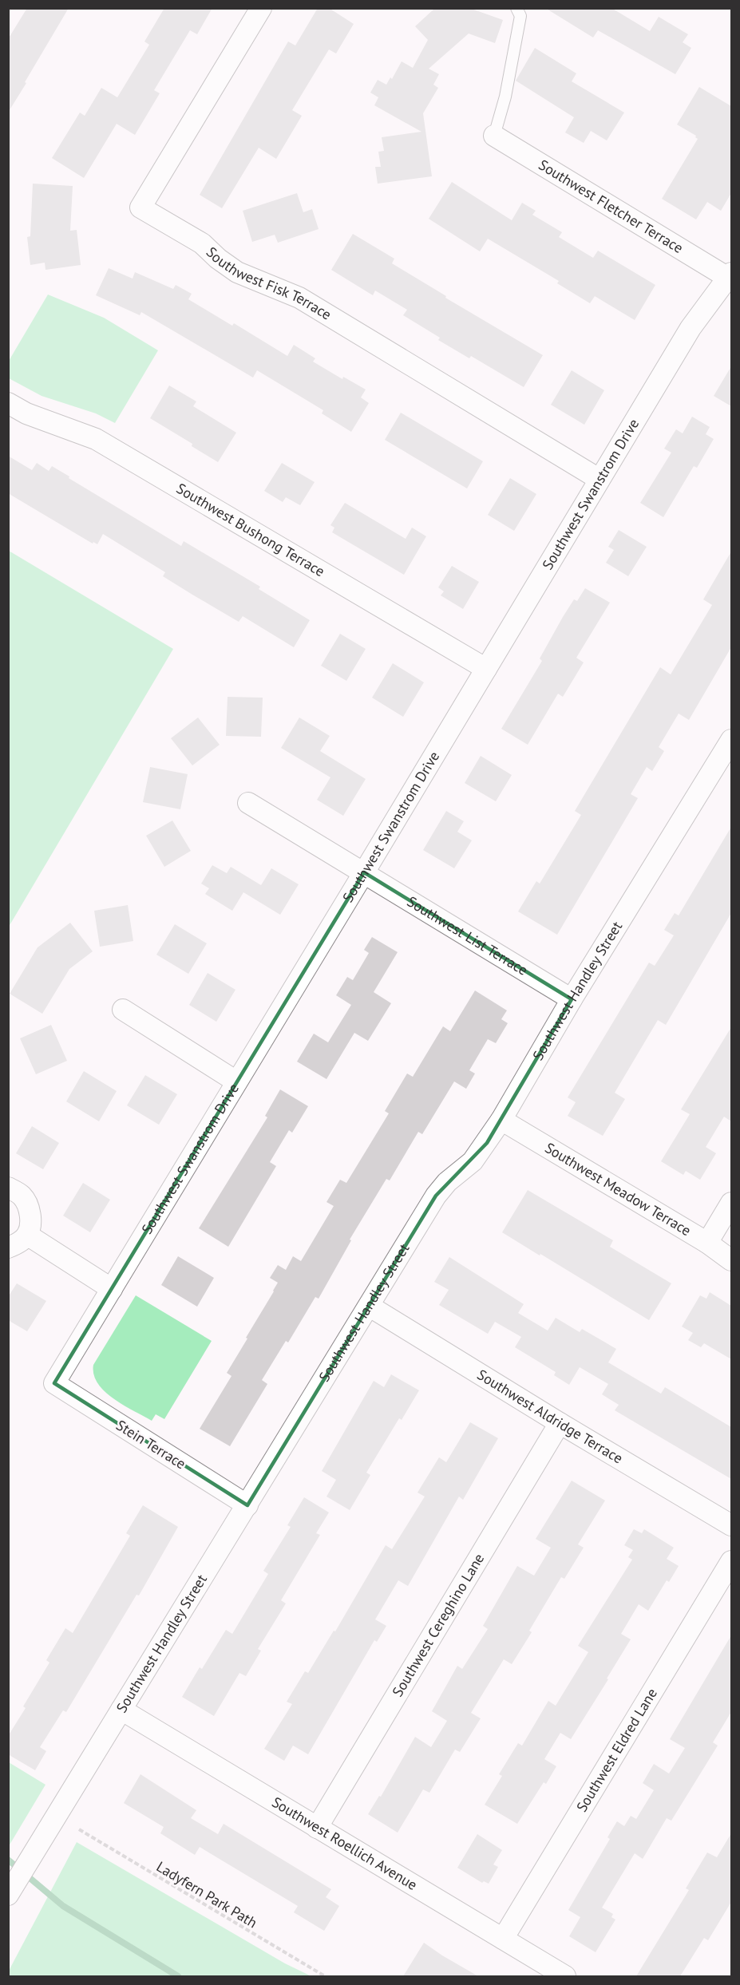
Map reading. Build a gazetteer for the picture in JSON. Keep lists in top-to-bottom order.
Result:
{
  "streets": {
    "street": [
      "Southwest Fletcher Terrace",
      "Southwest Fisk Terrace",
      "Southwest Swanstrom Drive",
      "Southwest Bushong Terrace",
      "Southwest List Terrace",
      "Southwest Handley Street",
      "Southwest Meadow Terrace",
      "Southwest Aldridge Terrace",
      "Stein Terrace",
      "Southwest Cereghino Lane",
      "Southwest Eldred Lane",
      "Southwest Roellich Avenue"
    ],
    "path": ["Ladyfern Park Path"]
  },
  "crossings": [
    ["Southwest Fletcher Terrace", "Southwest Swanstrom Drive"],
    ["Southwest Fisk Terrace", "Southwest Swanstrom Drive"],
    ["Southwest Swanstrom Drive", "Southwest Bushong Terrace"],
    ["Southwest Swanstrom Drive", "Southwest List Terrace"],
    ["Southwest Swanstrom Drive", "Stein Terrace"],
    ["Southwest List Terrace", "Southwest Handley Street"],
    ["Southwest Handley Street", "Southwest Meadow Terrace"],
    ["Southwest Handley Street", "Southwest Aldridge Terrace"],
    ["Southwest Handley Street", "Stein Terrace"],
    ["Southwest Handley Street", "Southwest Roellich Avenue"],
    ["Southwest Aldridge Terrace", "Southwest Cereghino Lane"],
    ["Southwest Cereghino Lane", "Southwest Roellich Avenue"],
    ["Southwest Eldred Lane", "Southwest Roellich Avenue"]
  ]
}
